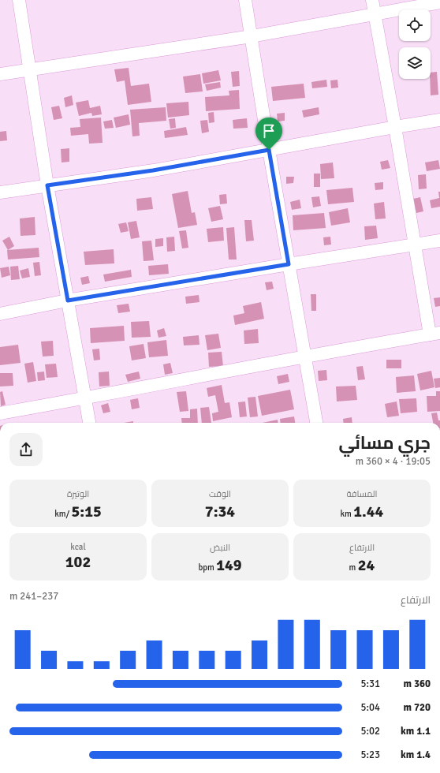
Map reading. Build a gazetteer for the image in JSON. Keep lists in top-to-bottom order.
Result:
{
  "page": {
    "heading": ["جري مسائي", "19:05 · 4 × 360 m"],
    "stats": [
      ["المسافة", "1.44 km"],
      ["الوقت", "7:34"],
      ["الوتيرة", "5:15 /km"],
      ["الارتفاع", "24 m"],
      ["النبض", "149 bpm"],
      ["kcal", "102"]
    ],
    "chart": ["الارتفاع", "237–241 m"],
    "list": [
      {
        "name": "360 m",
        "note": "5:31"
      },
      {
        "name": "720 m",
        "note": "5:04"
      },
      {
        "name": "1.1 km",
        "note": "5:02"
      },
      {
        "name": "1.4 km",
        "note": "5:23"
      }
    ]
  }
}
